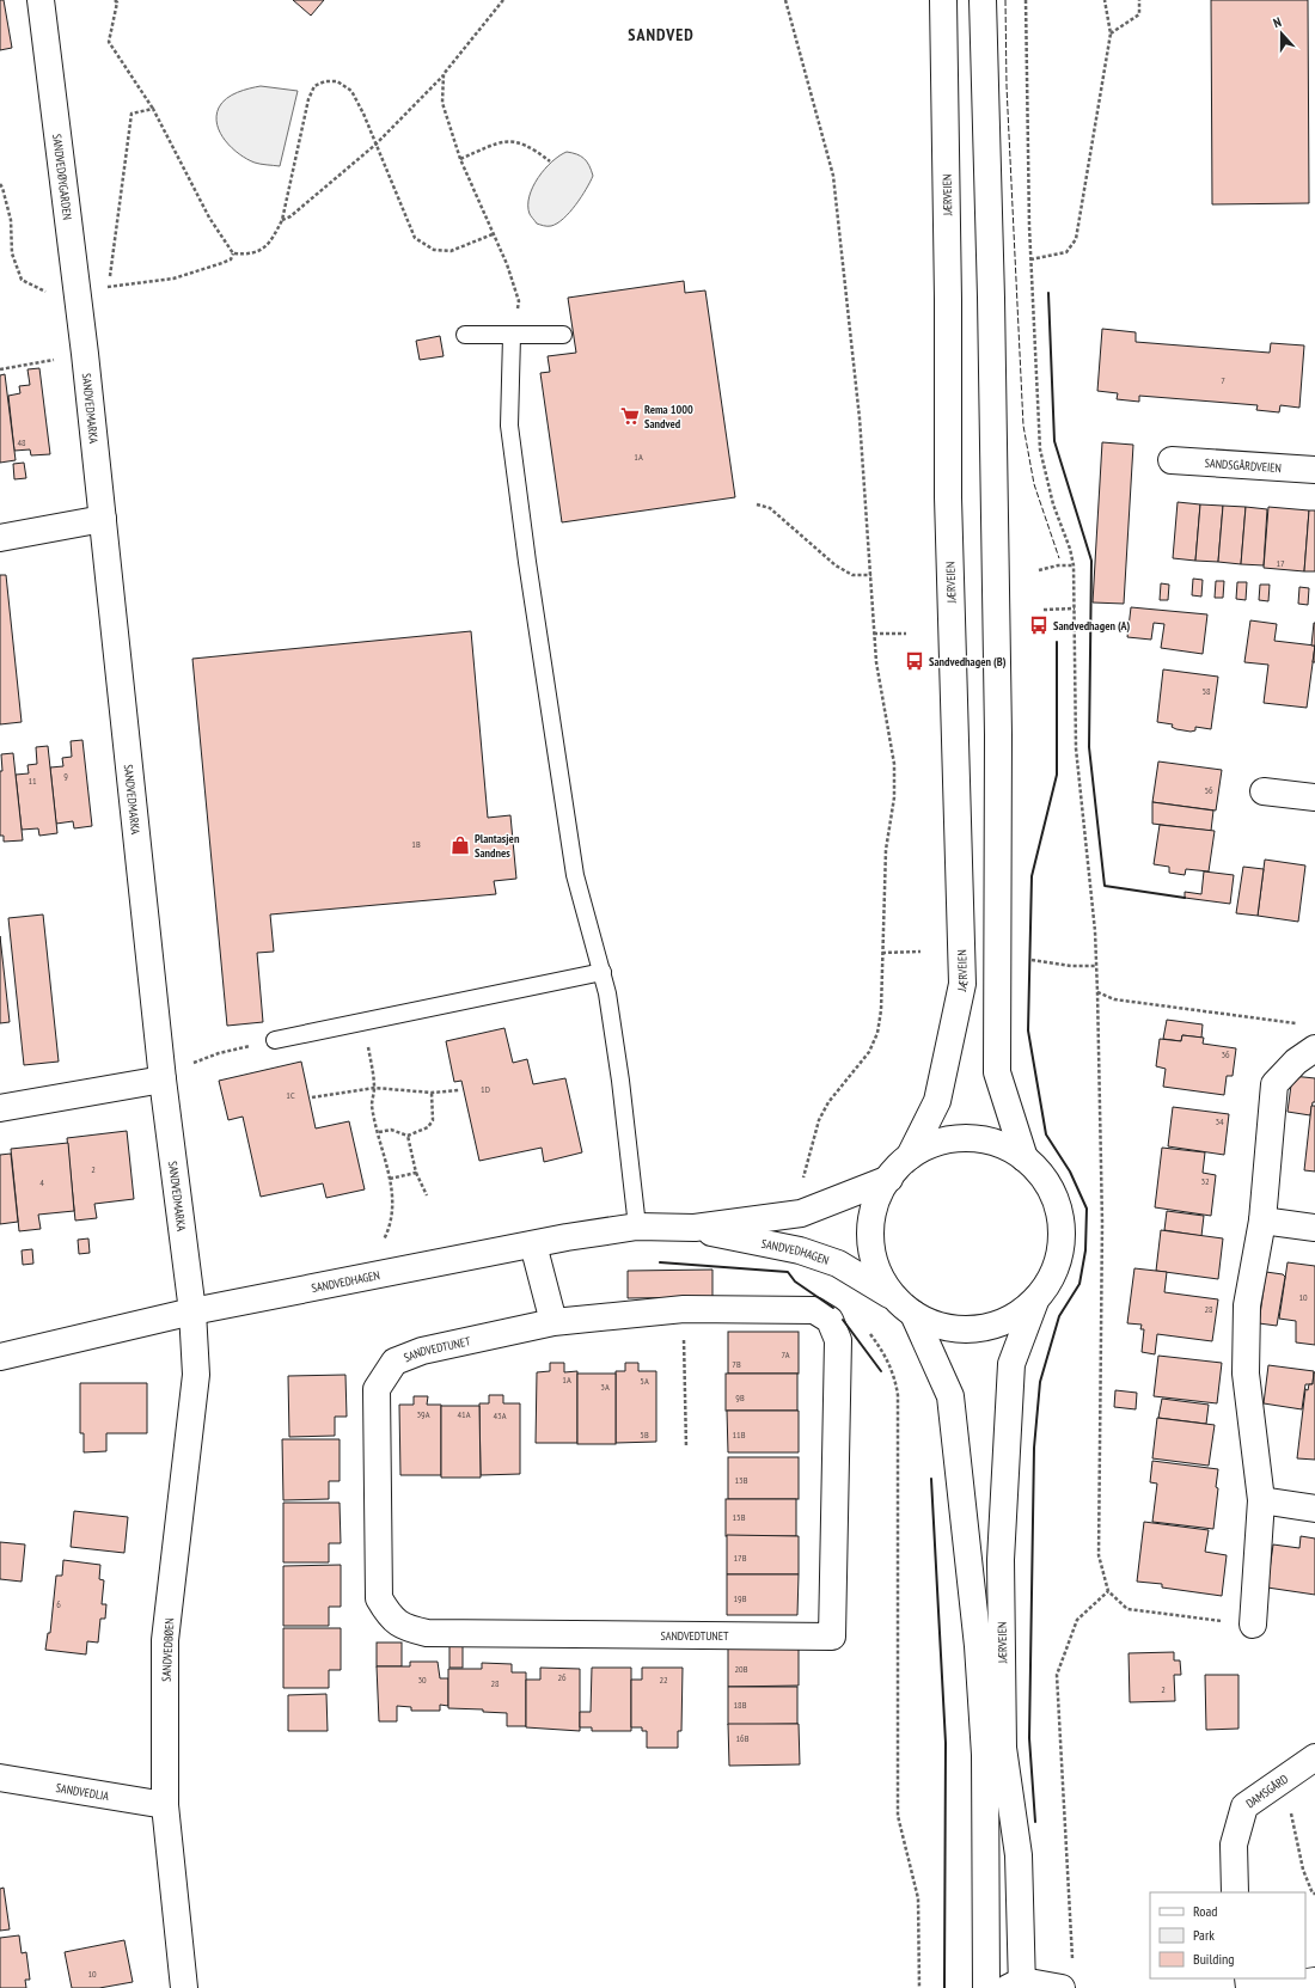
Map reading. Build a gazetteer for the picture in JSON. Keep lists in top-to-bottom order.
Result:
{
  "streets": {
    "street": [
      "SANDVEDØYGARDEN",
      "JÆRVEIEN",
      "SANDVEDMARKA",
      "SANDSGÅRDVEIEN",
      "SANDVEDHAGEN",
      "SANDVEDTUNET",
      "SANDVEDBØEN",
      "DAMSGÅRD",
      "SANDVEDLIA"
    ]
  },
  "crossings": [
    ["SANDVEDØYGARDEN", "SANDVEDMARKA"],
    ["JÆRVEIEN", "SANDVEDHAGEN"],
    ["SANDVEDMARKA", "SANDVEDHAGEN"],
    ["SANDVEDMARKA", "SANDVEDBØEN"],
    ["SANDVEDHAGEN", "SANDVEDBØEN"],
    ["SANDVEDBØEN", "SANDVEDLIA"]
  ],
  "districts": ["SANDVED"],
  "places": {
    "supermarket": ["Rema 1000 Sandved"],
    "bus stop": ["Sandvedhagen (A)", "Sandvedhagen (B)"],
    "shop": ["Plantasjen Sandnes"]
  },
  "house_numbers": [
    "7",
    "48",
    "1A",
    "17",
    "58",
    "9",
    "11",
    "56",
    "1B",
    "36",
    "1D",
    "1C",
    "34",
    "2",
    "32",
    "4",
    "10",
    "28",
    "7A",
    "7B",
    "1A",
    "5A",
    "3A",
    "9B",
    "39A",
    "41A",
    "43A",
    "5B",
    "11B",
    "13B",
    "15B",
    "17B",
    "19B",
    "6",
    "20B",
    "26",
    "30",
    "22",
    "28",
    "2",
    "18B",
    "16B",
    "10"
  ],
  "legend": ["Road", "Park", "Building"],
  "north": "top"
}
